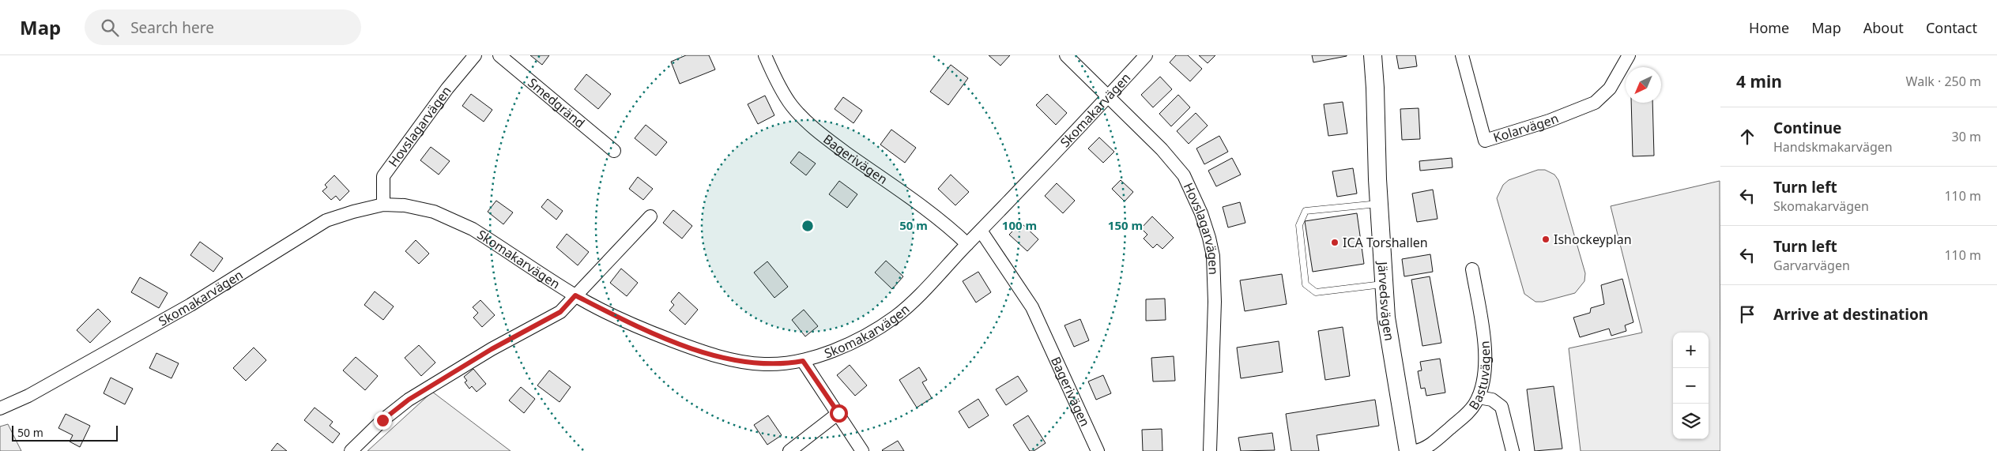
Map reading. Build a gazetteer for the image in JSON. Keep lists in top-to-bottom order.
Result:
{
  "streets": {
    "street": [
      "Smedgränd",
      "Skomakarvägen",
      "Hovslagarvägen",
      "Kolarvägen",
      "Bagerivägen",
      "Järvedsvägen",
      "Bastuvägen"
    ]
  },
  "crossings": [
    ["Skomakarvägen", "Hovslagarvägen"],
    ["Skomakarvägen", "Bagerivägen"]
  ],
  "places": ["Ishockeyplan", "ICA Torshallen"],
  "scale_bar": "50 m",
  "north": "bottom left",
  "page": {
    "header": "Map",
    "search": "Search here",
    "nav": [
      "Home",
      "Map",
      "About",
      "Contact"
    ],
    "heading": ["4 min", "Walk · 250 m"],
    "list": [
      ["Continue", "Handskmakarvägen", "30 m"],
      ["Turn left", "Skomakarvägen", "110 m"],
      ["Turn left", "Garvarvägen", "110 m"],
      "Arrive at destination"
    ],
    "map_buttons": ["+", "−"],
    "scale": "50 m"
  },
  "rings": ["50 m", "100 m", "150 m"]
}
